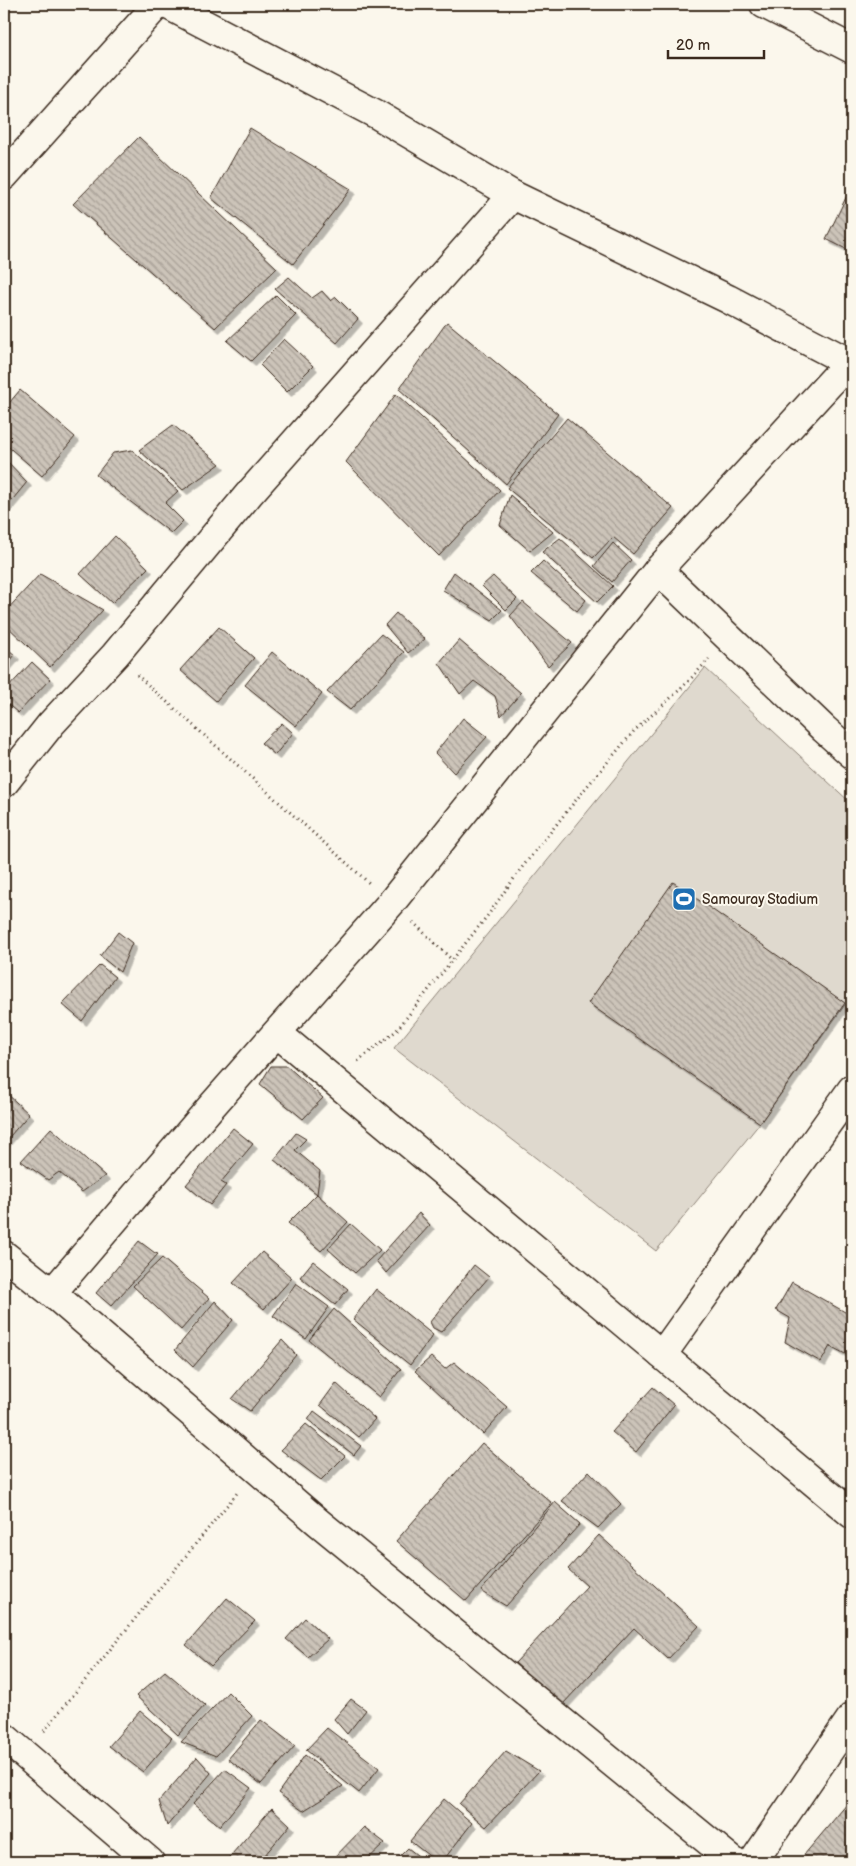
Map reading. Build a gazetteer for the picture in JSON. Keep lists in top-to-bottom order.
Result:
{
  "places": {
    "sports": ["Samouray Stadium"]
  },
  "scale_bar": "20 m"
}
